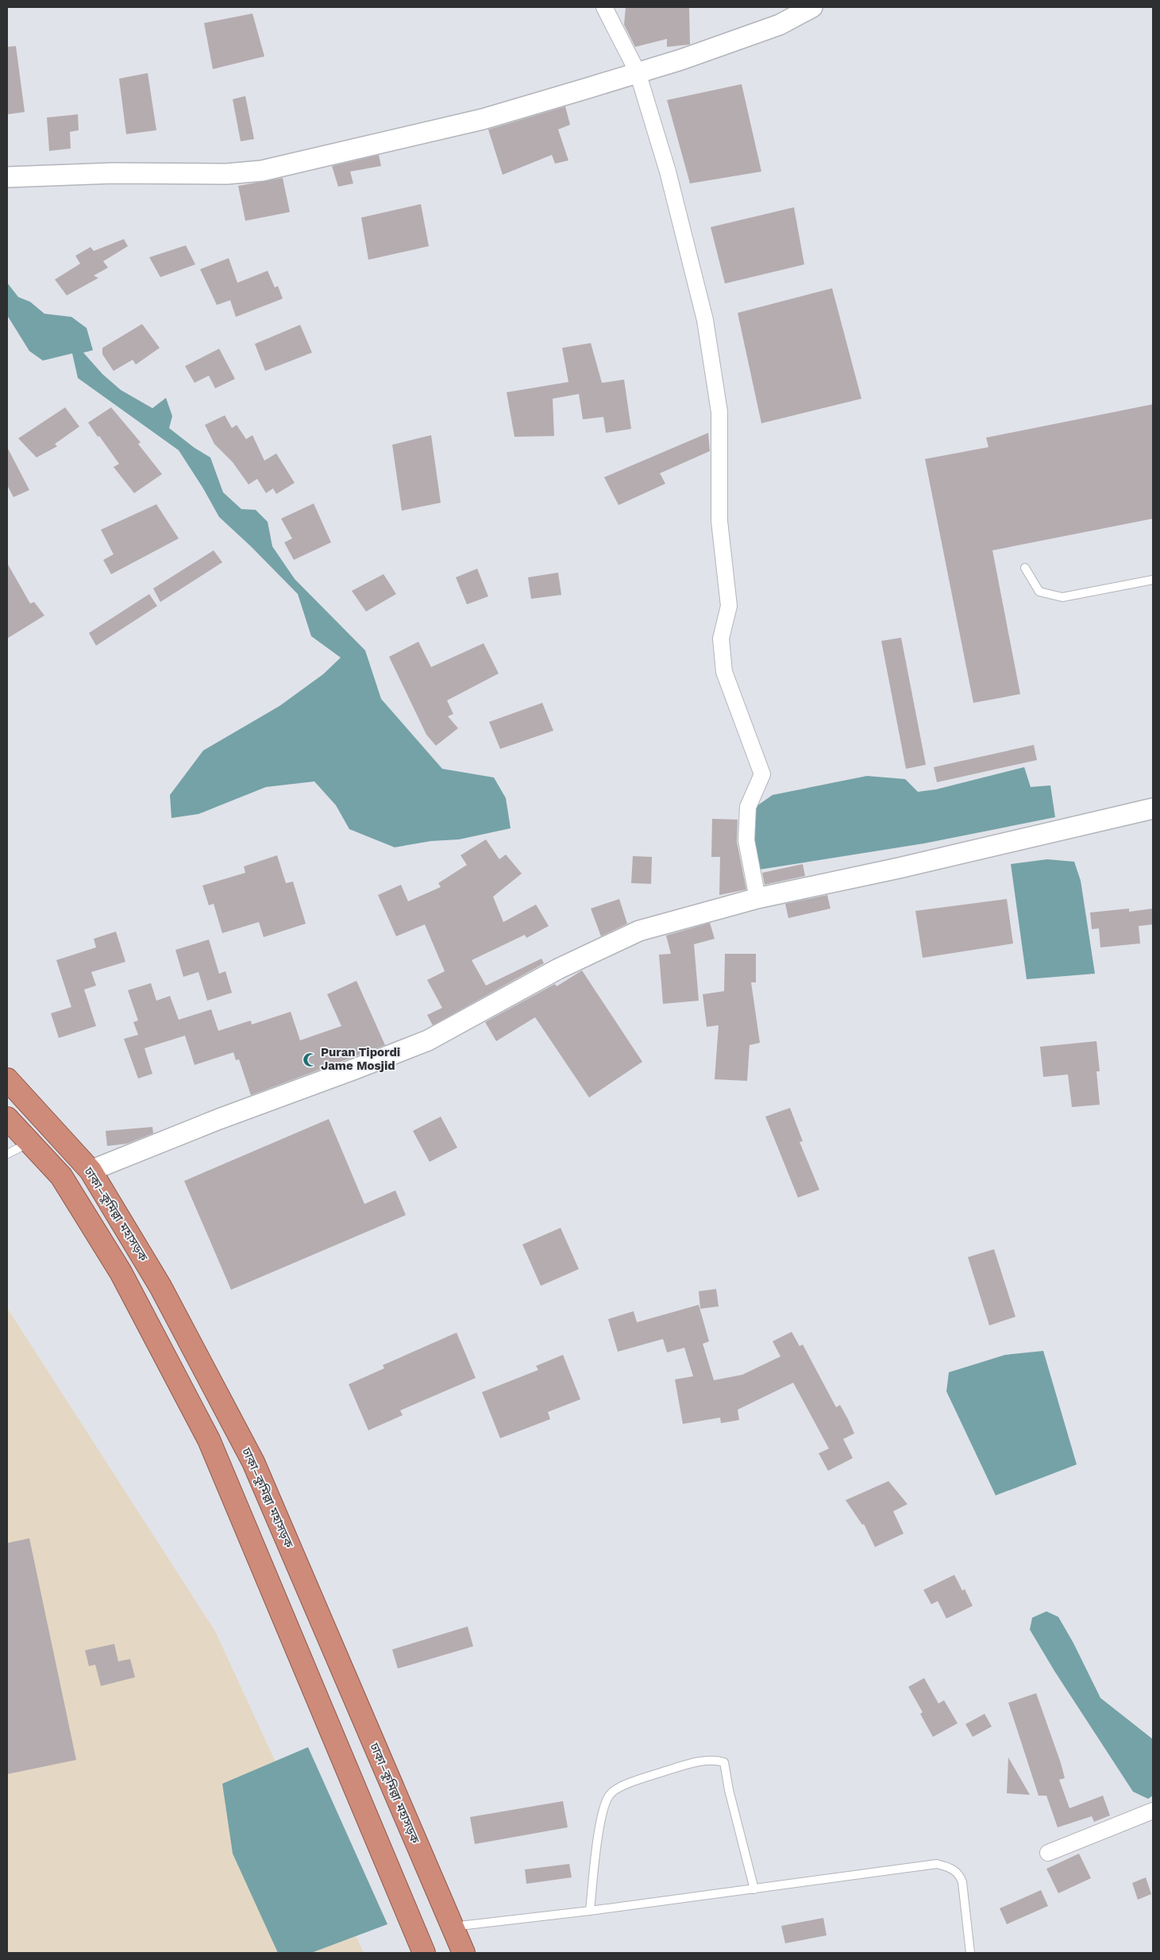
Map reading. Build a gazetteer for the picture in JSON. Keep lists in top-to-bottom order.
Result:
{
  "streets": {
    "highway": ["ঢাকা–কুমিল্লা মহাসড়ক"]
  },
  "places": {
    "mosque": ["Puran Tipordi Jame Mosjid"]
  }
}
